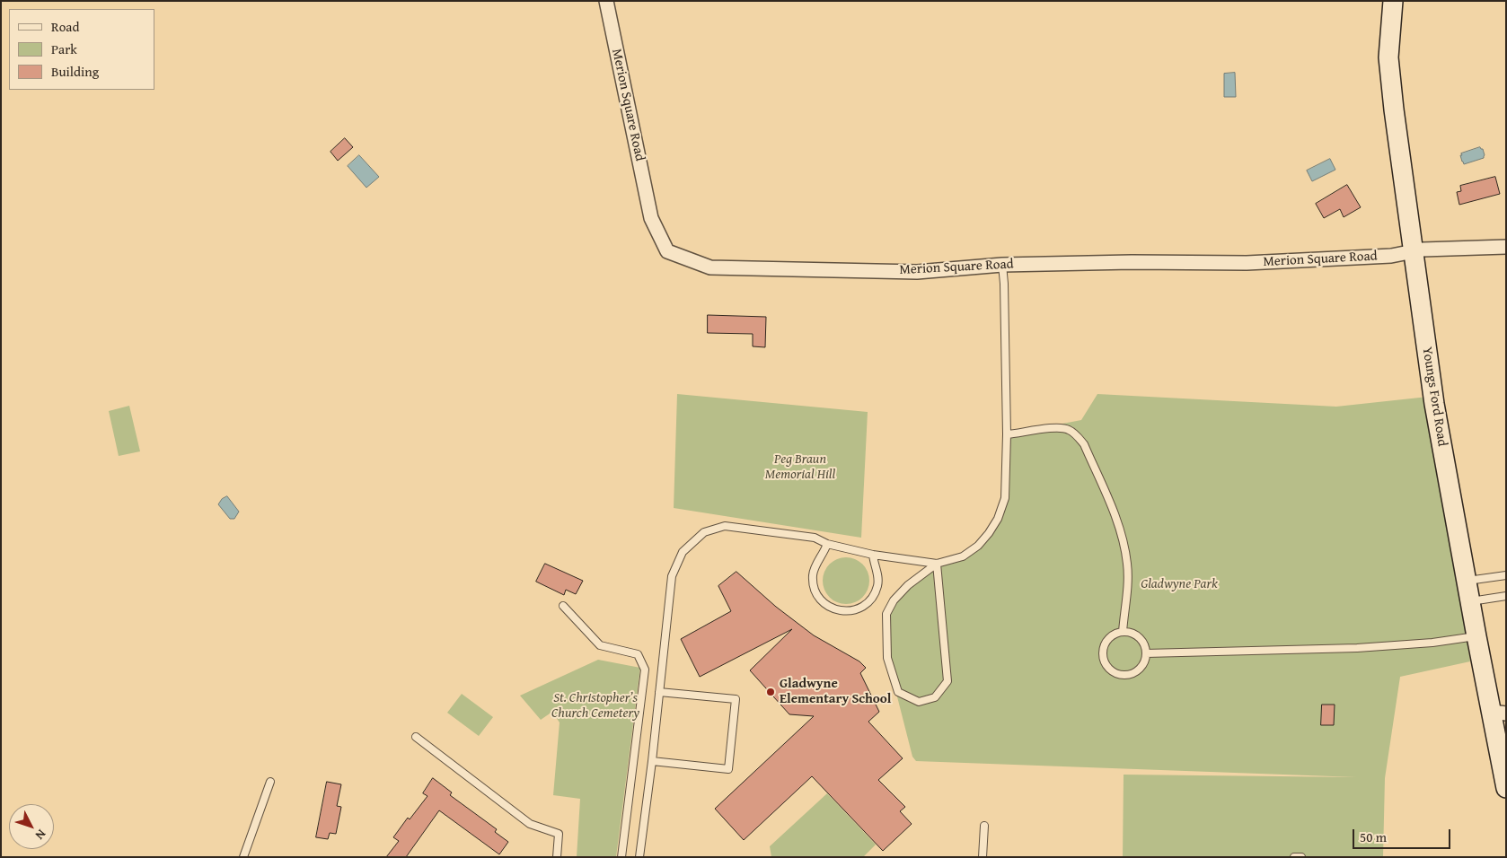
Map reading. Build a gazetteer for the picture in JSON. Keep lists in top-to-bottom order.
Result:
{
  "streets": {
    "street": ["Merion Square Road", "Youngs Ford Road"]
  },
  "crossings": [
    ["Merion Square Road", "Youngs Ford Road"]
  ],
  "parks": ["Peg Braun Memorial Hill", "Gladwyne Park", "St. Christopher’s Church Cemetery"],
  "places": ["Gladwyne Elementary School"],
  "legend": ["Road", "Park", "Building"],
  "scale_bar": "50 m",
  "north": "bottom right"
}
